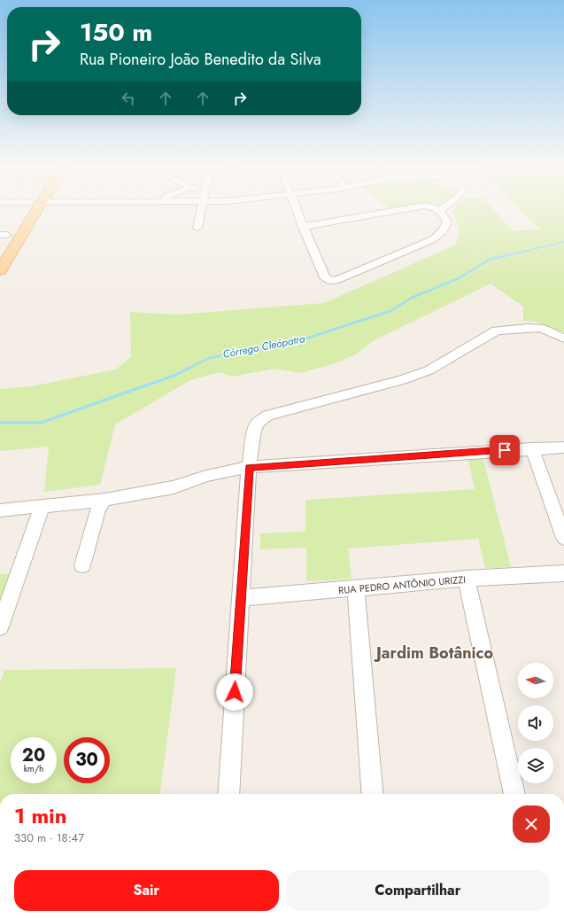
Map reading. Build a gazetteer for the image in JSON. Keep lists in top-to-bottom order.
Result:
{
  "streets": {
    "street": ["RUA PEDRO ANTÔNIO URIZZI"]
  },
  "districts": ["Jardim Botânico"],
  "water": ["Córrego Cleópatra"],
  "north": "left",
  "page": {
    "turn": ["150 m", "Rua Pioneiro João Benedito da Silva"],
    "speed": "20 km/h",
    "limit": "30",
    "heading": ["1 min", "330 m · 18:47"],
    "buttons": ["Sair", "Compartilhar"]
  }
}
